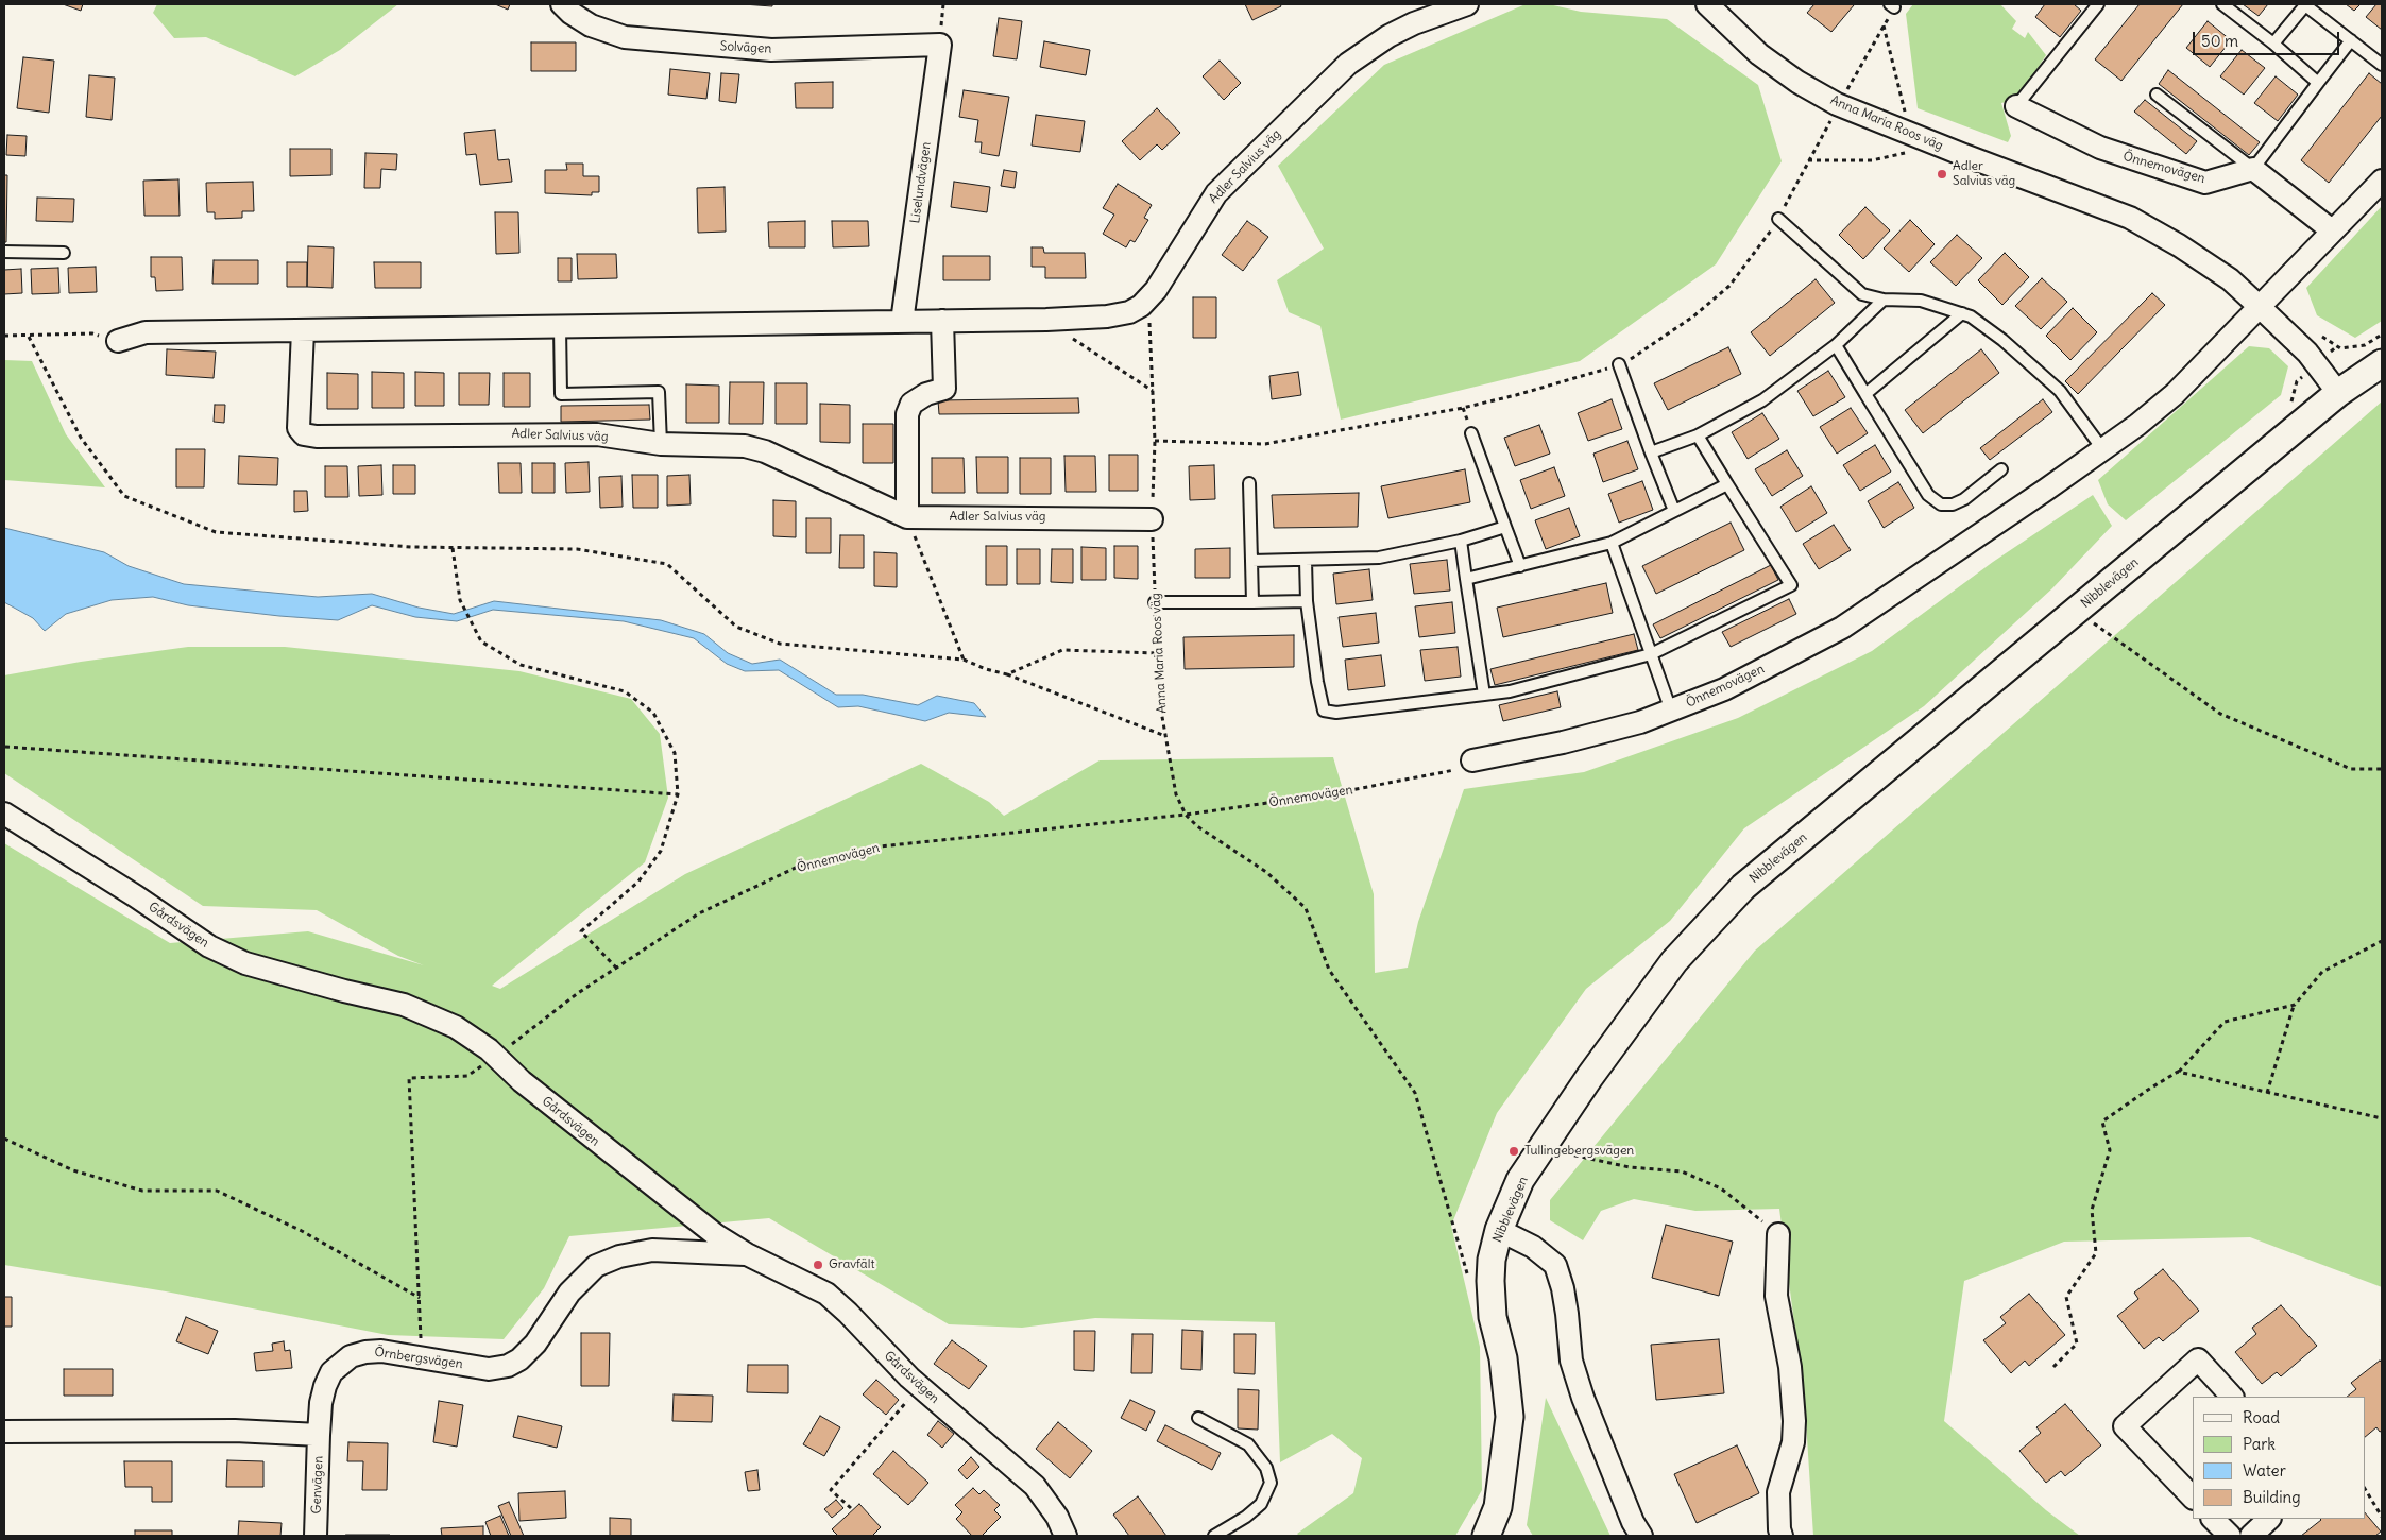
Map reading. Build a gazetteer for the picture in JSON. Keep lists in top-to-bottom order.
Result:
{
  "streets": {
    "street": [
      "Solvägen",
      "Anna Maria Roos väg",
      "Adler Salvius väg",
      "Önnemovägen",
      "Liselundvägen",
      "Nibblevägen",
      "Gårdsvägen",
      "Örnbergsvägen",
      "Genvägen"
    ]
  },
  "crossings": [
    ["Solvägen", "Liselundvägen"],
    ["Anna Maria Roos väg", "Adler Salvius väg"],
    ["Anna Maria Roos väg", "Önnemovägen"],
    ["Anna Maria Roos väg", "Nibblevägen"],
    ["Adler Salvius väg", "Liselundvägen"],
    ["Önnemovägen", "Gårdsvägen"],
    ["Gårdsvägen", "Örnbergsvägen"],
    ["Örnbergsvägen", "Genvägen"]
  ],
  "places": ["Adler Salvius väg", "Tullingebergsvägen", "Gravfält"],
  "legend": [
    "Road",
    "Park",
    "Water",
    "Building"
  ],
  "scale_bar": "50 m"
}
